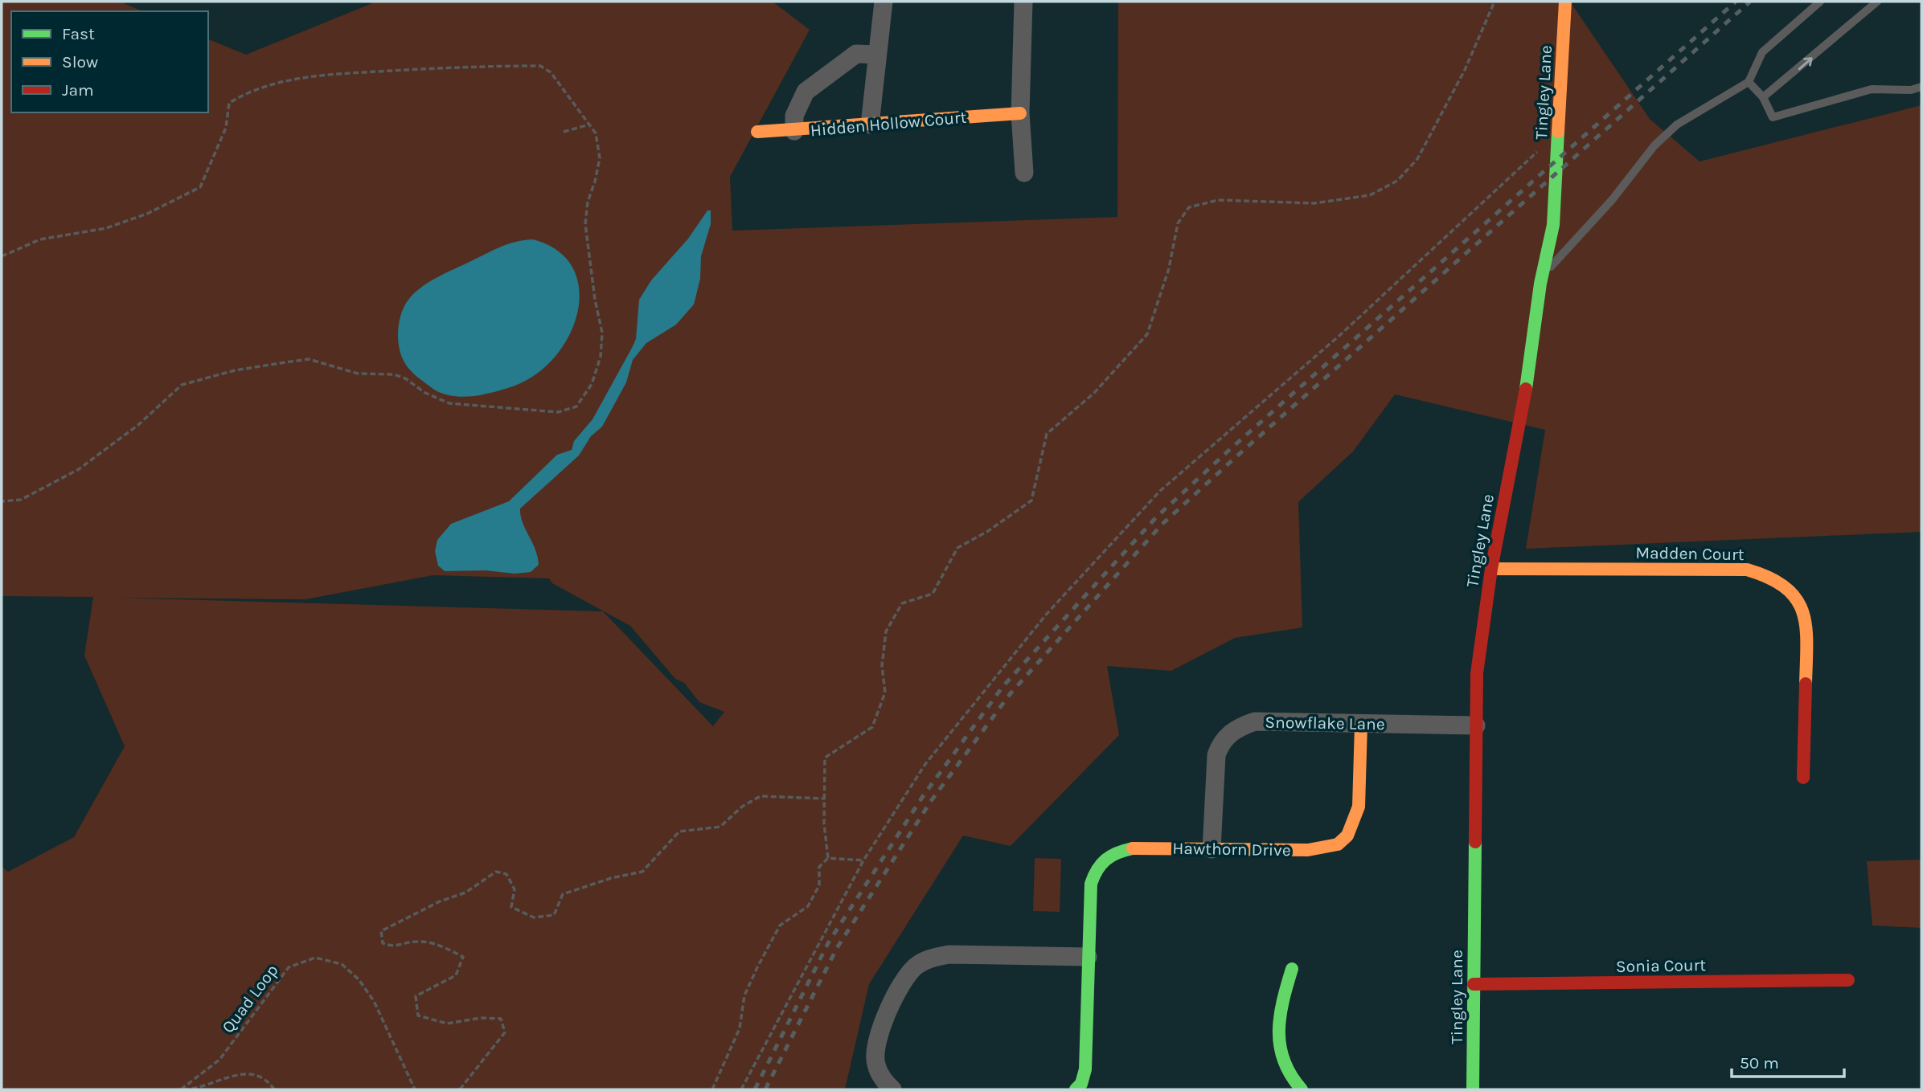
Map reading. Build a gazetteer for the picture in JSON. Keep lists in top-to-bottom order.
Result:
{
  "streets": {
    "street": [
      "Tingley Lane",
      "Hidden Hollow Court",
      "Madden Court",
      "Snowflake Lane",
      "Hawthorn Drive",
      "Sonia Court"
    ],
    "path": ["Quad Loop"]
  },
  "crossings": [
    ["Tingley Lane", "Madden Court"],
    ["Tingley Lane", "Snowflake Lane"],
    ["Tingley Lane", "Sonia Court"],
    ["Snowflake Lane", "Hawthorn Drive"]
  ],
  "legend": ["Fast", "Slow", "Jam"],
  "scale_bar": "50 m"
}
